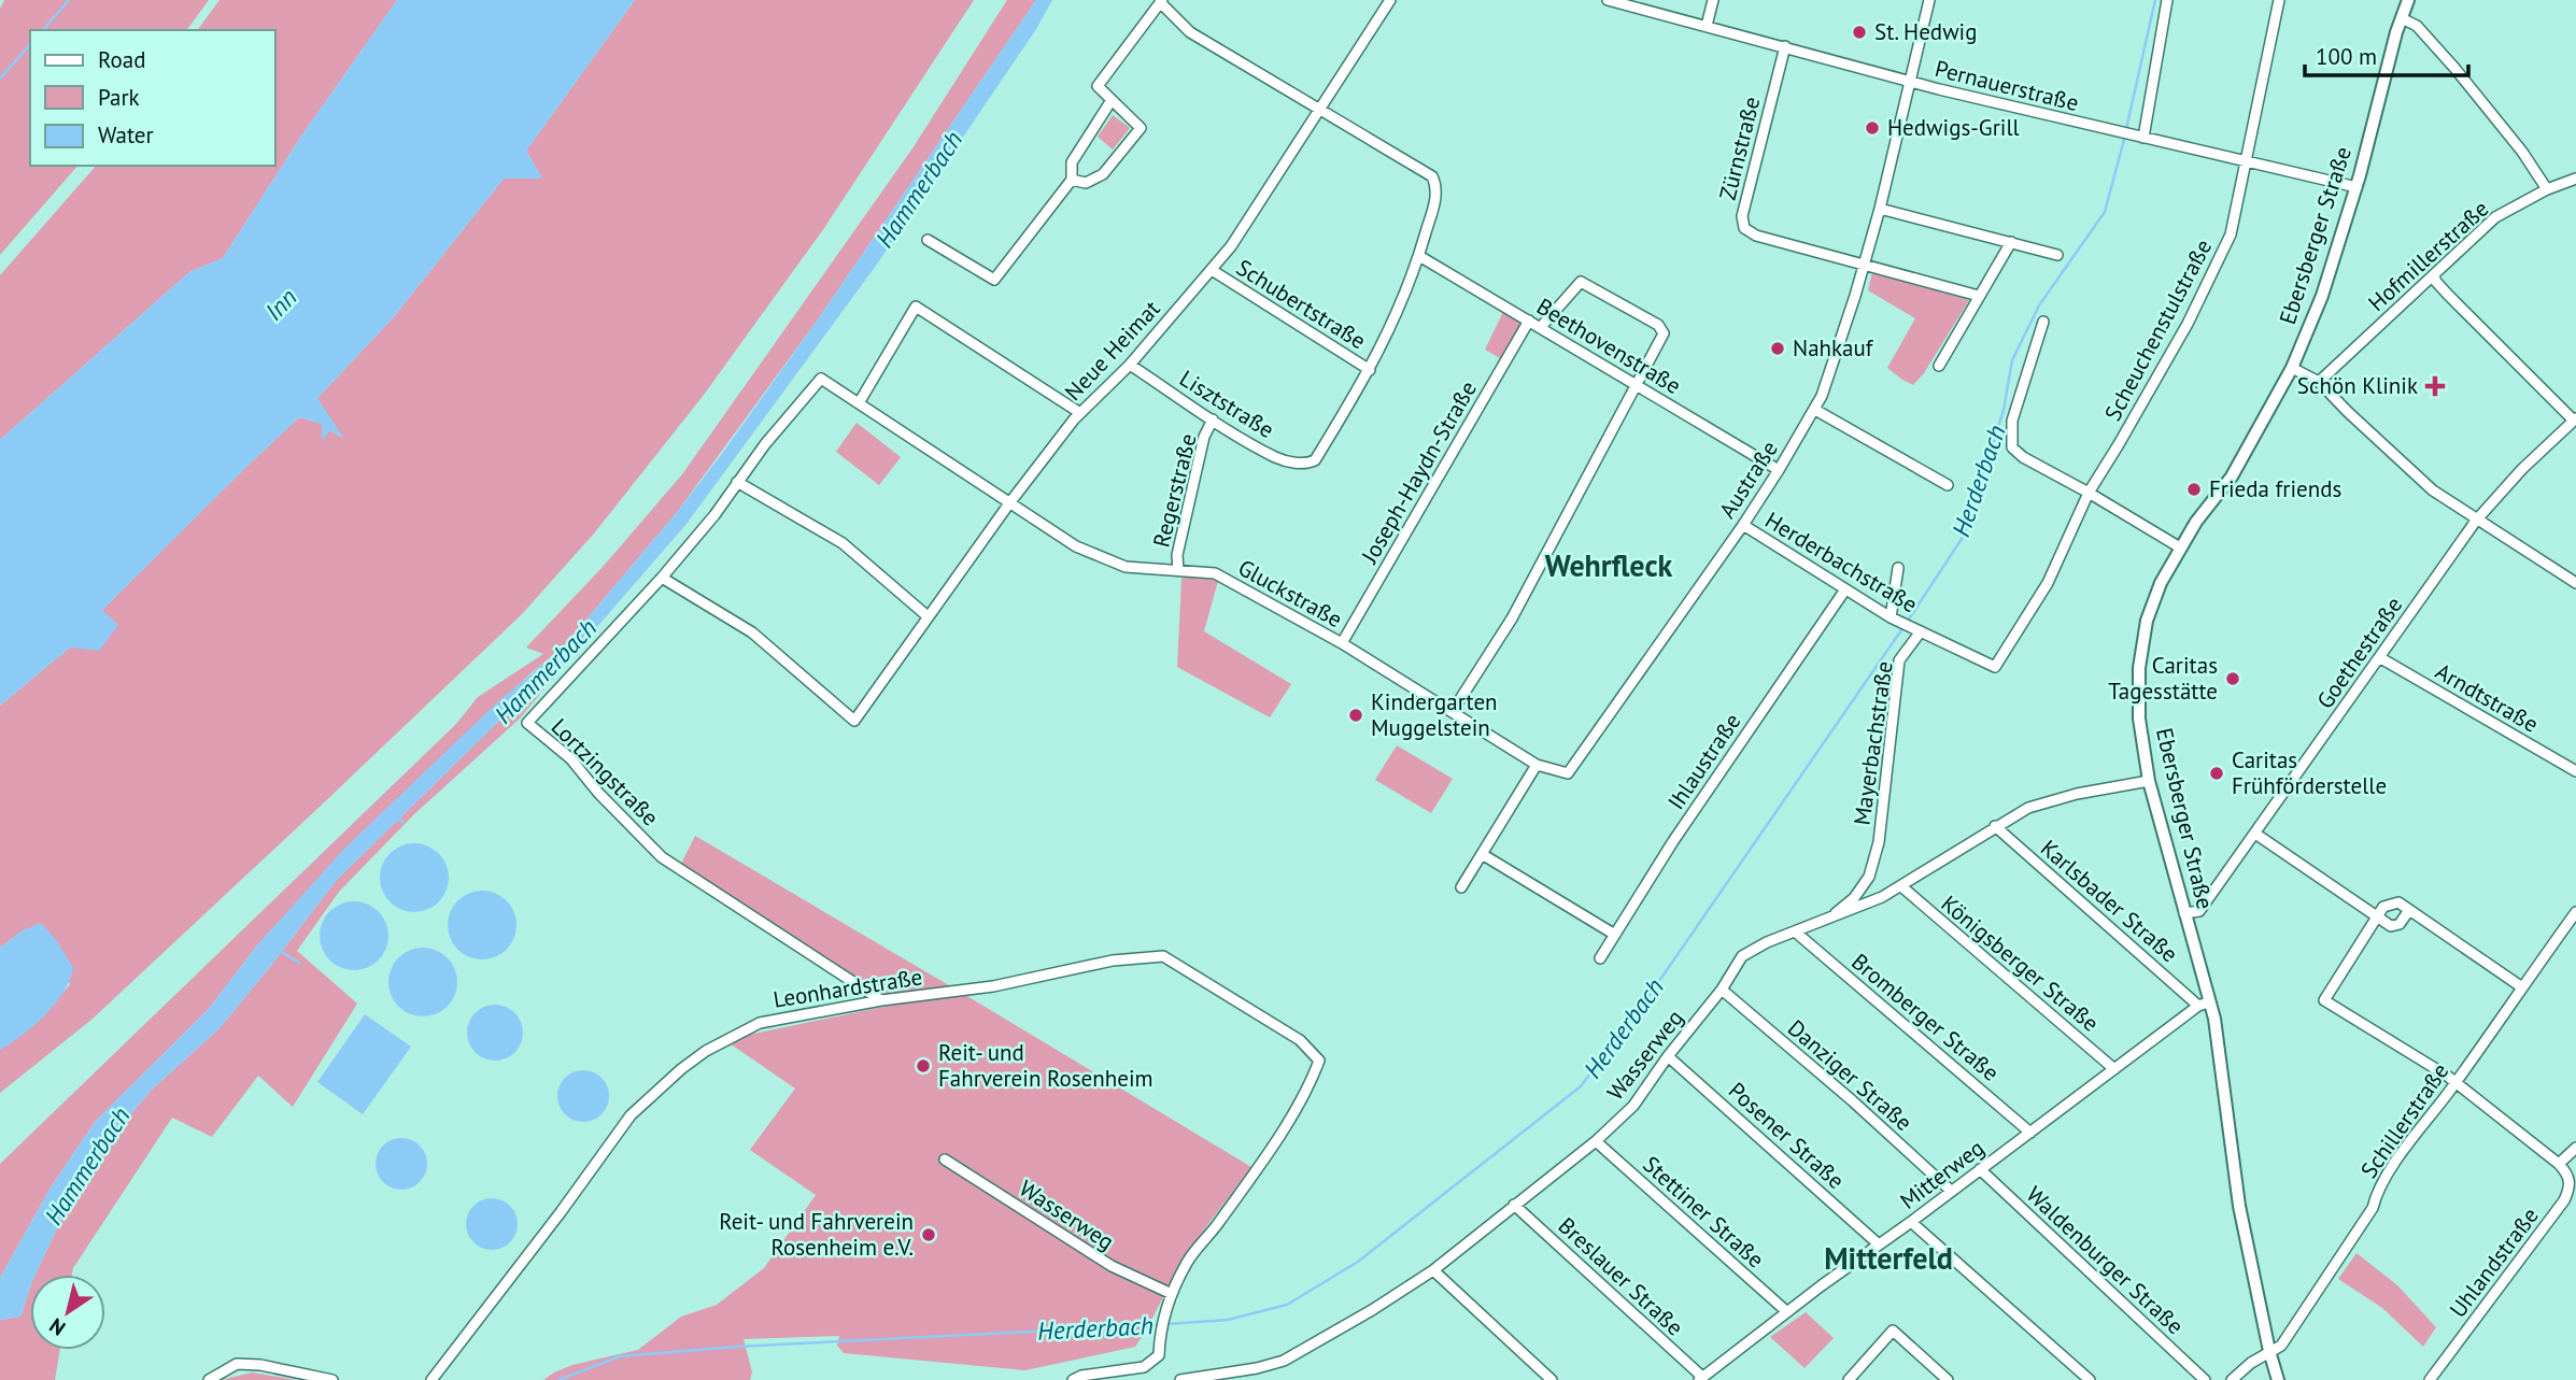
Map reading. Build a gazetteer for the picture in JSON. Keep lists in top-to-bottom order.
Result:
{
  "streets": {
    "street": [
      "Pernauerstraße",
      "Zürnstraße",
      "Ebersberger Straße",
      "Hofmillerstraße",
      "Schubertstraße",
      "Scheuchenstulstraße",
      "Beethovenstraße",
      "Neue Heimat",
      "Lisztstraße",
      "Joseph-Haydn-Straße",
      "Austraße",
      "Regerstraße",
      "Herderbachstraße",
      "Gluckstraße",
      "Goethestraße",
      "Arndtstraße",
      "Mayerbachstraße",
      "Ihlaustraße",
      "Lortzingstraße",
      "Karlsbader Straße",
      "Königsberger Straße",
      "Leonhardstraße",
      "Bromberger Straße",
      "Wasserweg",
      "Danziger Straße",
      "Schillerstraße",
      "Posener Straße",
      "Mitterweg",
      "Stettiner Straße",
      "Waldenburger Straße",
      "Uhlandstraße",
      "Breslauer Straße"
    ]
  },
  "crossings": [
    ["Pernauerstraße", "Zürnstraße"],
    ["Pernauerstraße", "Ebersberger Straße"],
    ["Pernauerstraße", "Scheuchenstulstraße"],
    ["Pernauerstraße", "Austraße"],
    ["Zürnstraße", "Austraße"],
    ["Ebersberger Straße", "Goethestraße"],
    ["Ebersberger Straße", "Karlsbader Straße"],
    ["Ebersberger Straße", "Wasserweg"],
    ["Ebersberger Straße", "Schillerstraße"],
    ["Ebersberger Straße", "Mitterweg"],
    ["Schubertstraße", "Neue Heimat"],
    ["Schubertstraße", "Lisztstraße"],
    ["Beethovenstraße", "Joseph-Haydn-Straße"],
    ["Beethovenstraße", "Austraße"],
    ["Neue Heimat", "Lisztstraße"],
    ["Neue Heimat", "Gluckstraße"],
    ["Neue Heimat", "Lortzingstraße"],
    ["Lisztstraße", "Regerstraße"],
    ["Joseph-Haydn-Straße", "Gluckstraße"],
    ["Austraße", "Herderbachstraße"],
    ["Austraße", "Gluckstraße"],
    ["Regerstraße", "Gluckstraße"],
    ["Herderbachstraße", "Mayerbachstraße"],
    ["Herderbachstraße", "Ihlaustraße"],
    ["Gluckstraße", "Lortzingstraße"],
    ["Goethestraße", "Arndtstraße"],
    ["Mayerbachstraße", "Wasserweg"],
    ["Lortzingstraße", "Leonhardstraße"],
    ["Karlsbader Straße", "Wasserweg"],
    ["Karlsbader Straße", "Mitterweg"],
    ["Königsberger Straße", "Wasserweg"],
    ["Königsberger Straße", "Mitterweg"],
    ["Leonhardstraße", "Wasserweg"],
    ["Bromberger Straße", "Wasserweg"],
    ["Bromberger Straße", "Mitterweg"],
    ["Wasserweg", "Danziger Straße"],
    ["Wasserweg", "Posener Straße"],
    ["Wasserweg", "Stettiner Straße"],
    ["Wasserweg", "Breslauer Straße"],
    ["Danziger Straße", "Mitterweg"],
    ["Posener Straße", "Mitterweg"],
    ["Mitterweg", "Stettiner Straße"],
    ["Mitterweg", "Waldenburger Straße"],
    ["Mitterweg", "Breslauer Straße"]
  ],
  "districts": ["Wehrfleck", "Mitterfeld"],
  "water": ["Hammerbach", "Inn", "Herderbach"],
  "places": {
    "other": [
      "St. Hedwig",
      "Hedwigs-Grill",
      "Nahkauf",
      "Frieda friends",
      "Caritas Tagesstätte",
      "Kindergarten Muggelstein",
      "Caritas Frühförderstelle",
      "Reit- und Fahrverein Rosenheim",
      "Reit- und Fahrverein Rosenheim e.V."
    ],
    "health": ["Schön Klinik"]
  },
  "legend": ["Road", "Park", "Water"],
  "scale_bar": "100 m",
  "north": "bottom left"
}
